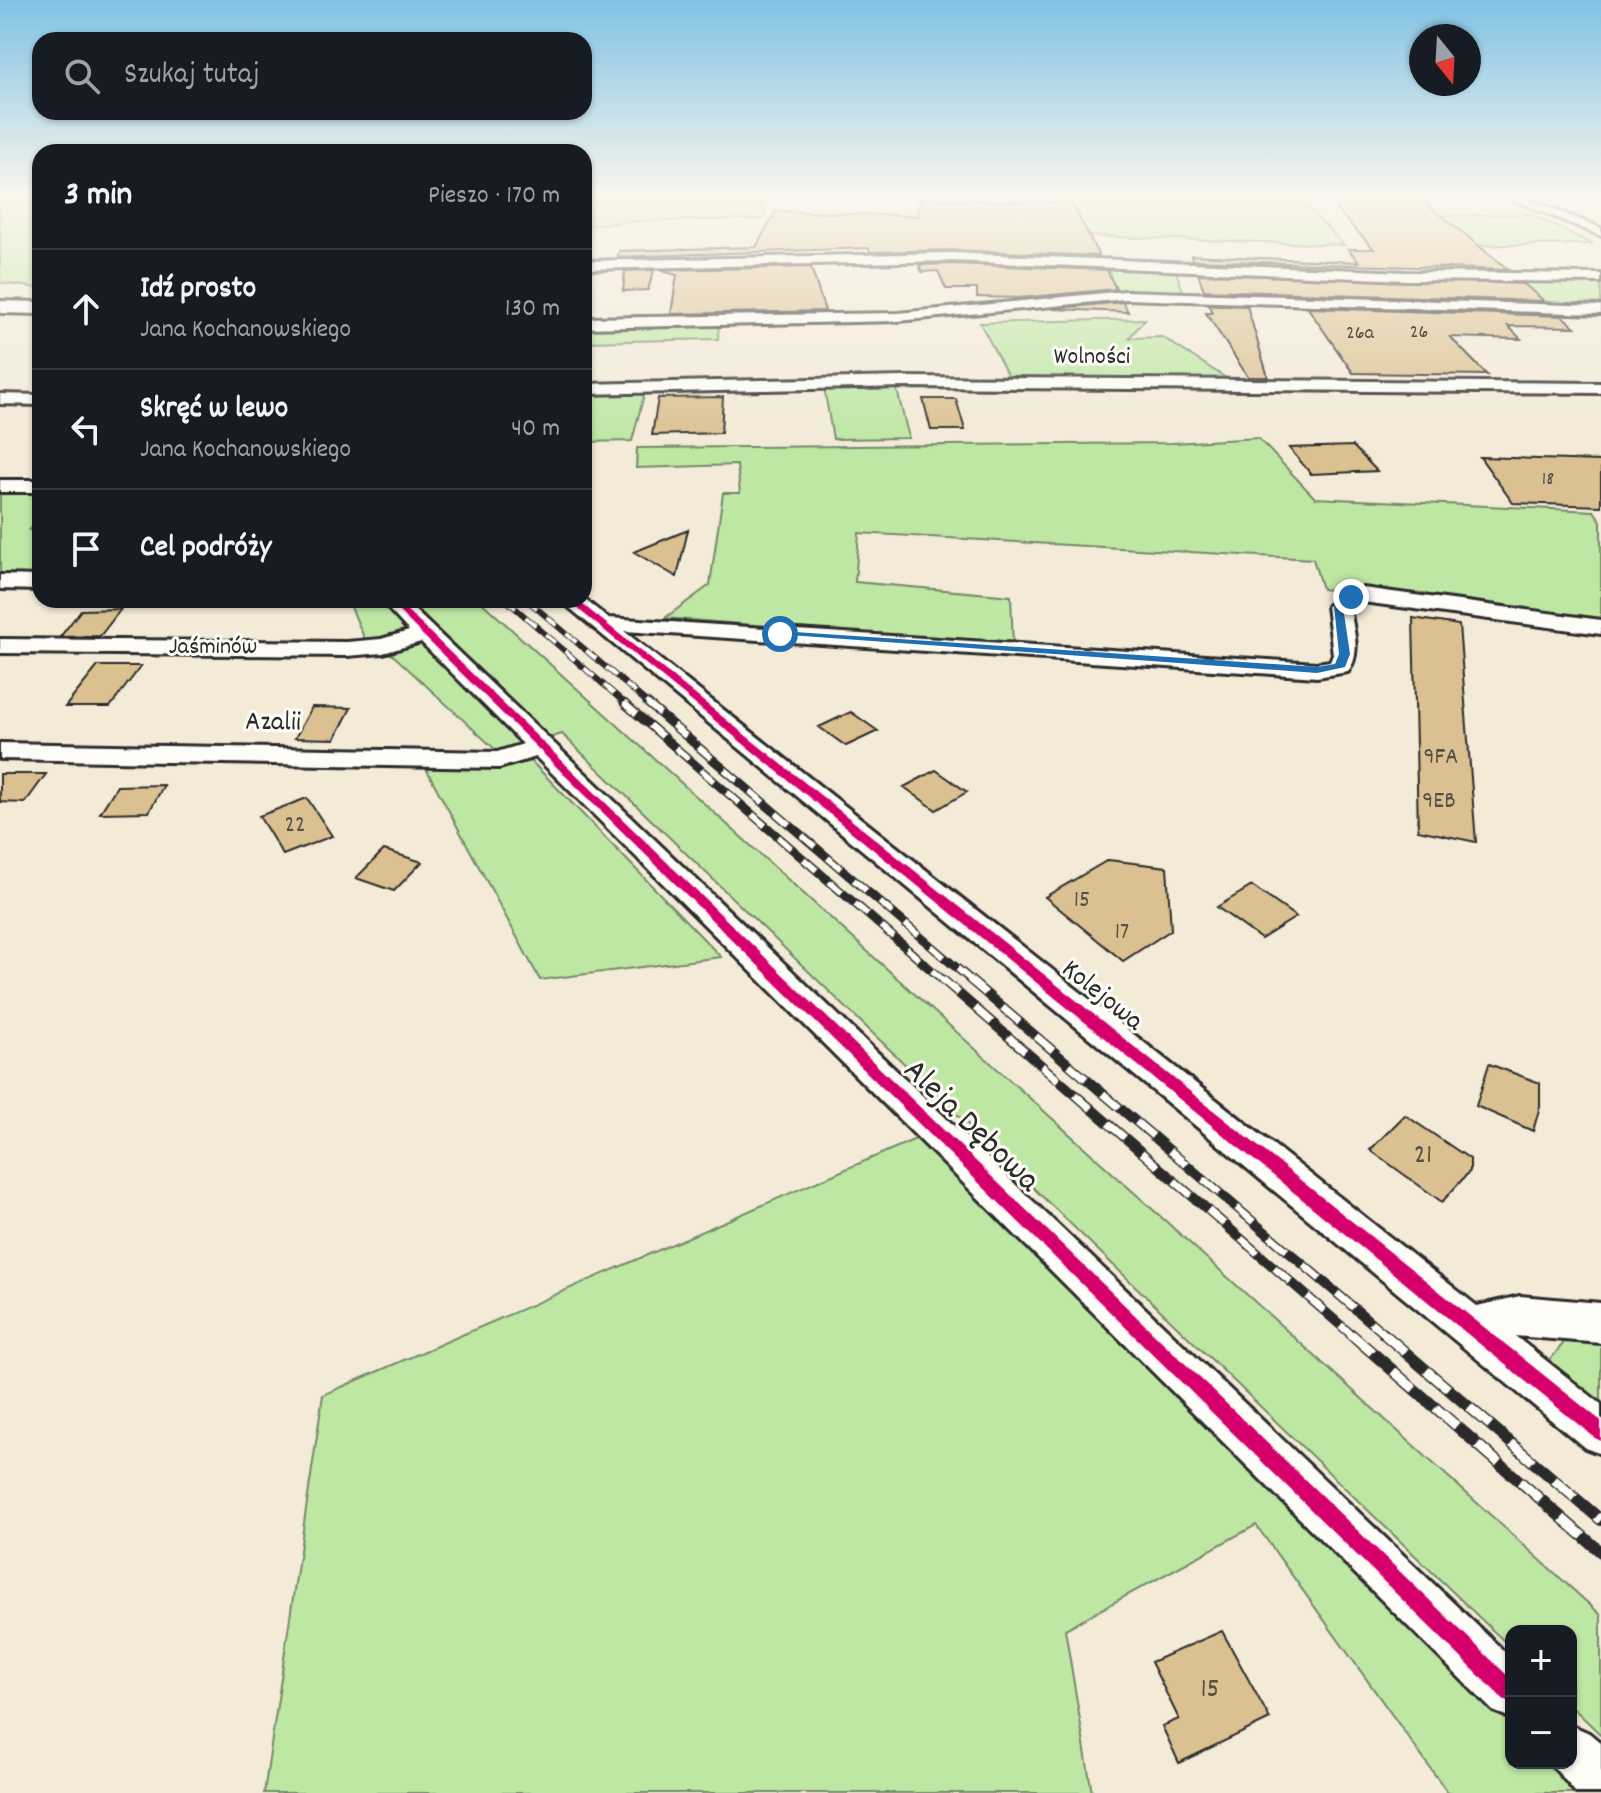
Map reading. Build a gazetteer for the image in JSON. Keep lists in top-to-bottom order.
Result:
{
  "streets": {
    "street": [
      "Wolności",
      "Jaśminów",
      "Azalii",
      "Kolejowa",
      "Aleja Dębowa"
    ]
  },
  "crossings": [
    ["Jaśminów", "Aleja Dębowa"],
    ["Azalii", "Aleja Dębowa"]
  ],
  "house_numbers": [
    "26",
    "26a",
    "18",
    "9FA",
    "9EB",
    "22",
    "15",
    "17",
    "21",
    "15"
  ],
  "north": "bottom",
  "page": {
    "search": "Szukaj tutaj",
    "heading": ["3 min", "Pieszo · 170 m"],
    "list": [
      ["Idź prosto", "Jana Kochanowskiego", "130 m"],
      ["Skręć w lewo", "Jana Kochanowskiego", "40 m"],
      "Cel podróży"
    ],
    "map_buttons": ["+", "−"]
  }
}
